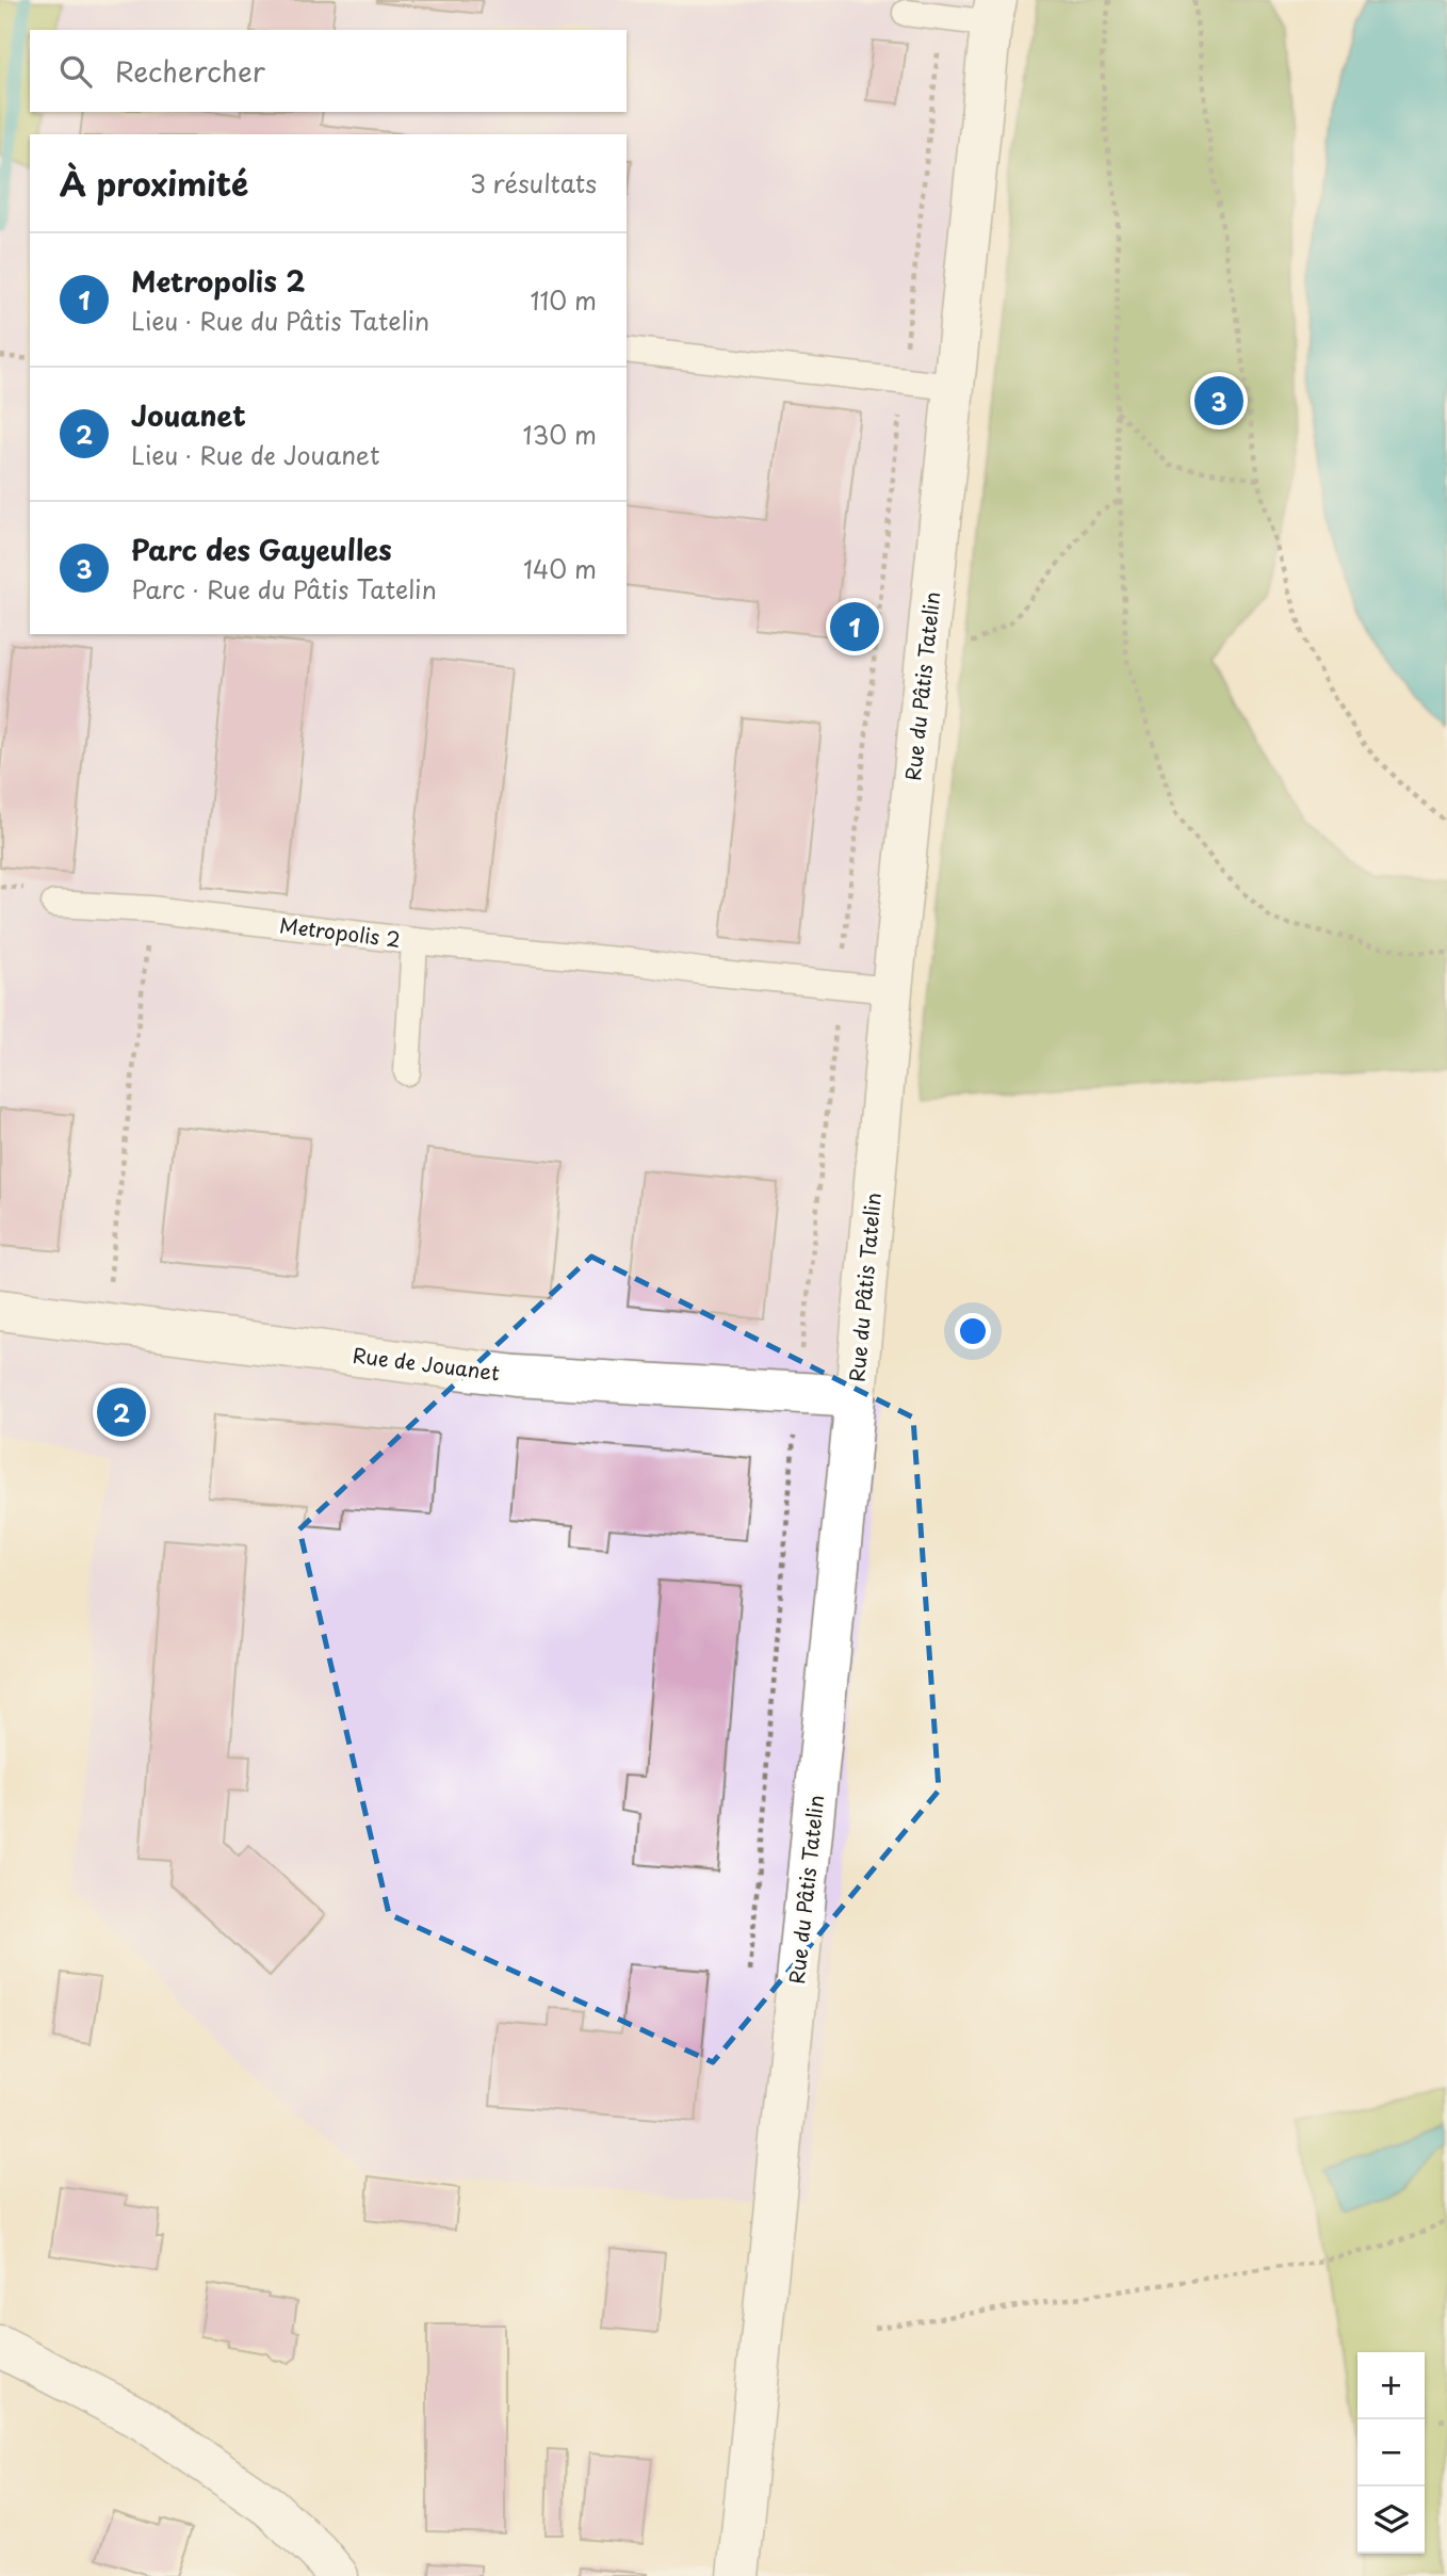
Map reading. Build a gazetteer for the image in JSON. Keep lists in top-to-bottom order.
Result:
{
  "streets": {
    "street": ["Rue du Pâtis Tatelin", "Rue de Jouanet"],
    "lane": ["Metropolis 2"]
  },
  "crossings": [
    ["Rue du Pâtis Tatelin", "Metropolis 2"],
    ["Rue du Pâtis Tatelin", "Rue de Jouanet"]
  ],
  "page": {
    "search": "Rechercher",
    "heading": ["À proximité", "3 résultats"],
    "list": [
      {
        "mark": "1",
        "name": "Metropolis 2",
        "note": "Lieu · Rue du Pâtis Tatelin",
        "value": "110 m"
      },
      {
        "mark": "2",
        "name": "Jouanet",
        "note": "Lieu · Rue de Jouanet",
        "value": "130 m"
      },
      {
        "mark": "3",
        "name": "Parc des Gayeulles",
        "note": "Parc · Rue du Pâtis Tatelin",
        "value": "140 m"
      }
    ],
    "pins": ["3", "1", "2"],
    "map_buttons": ["+", "−"]
  }
}
